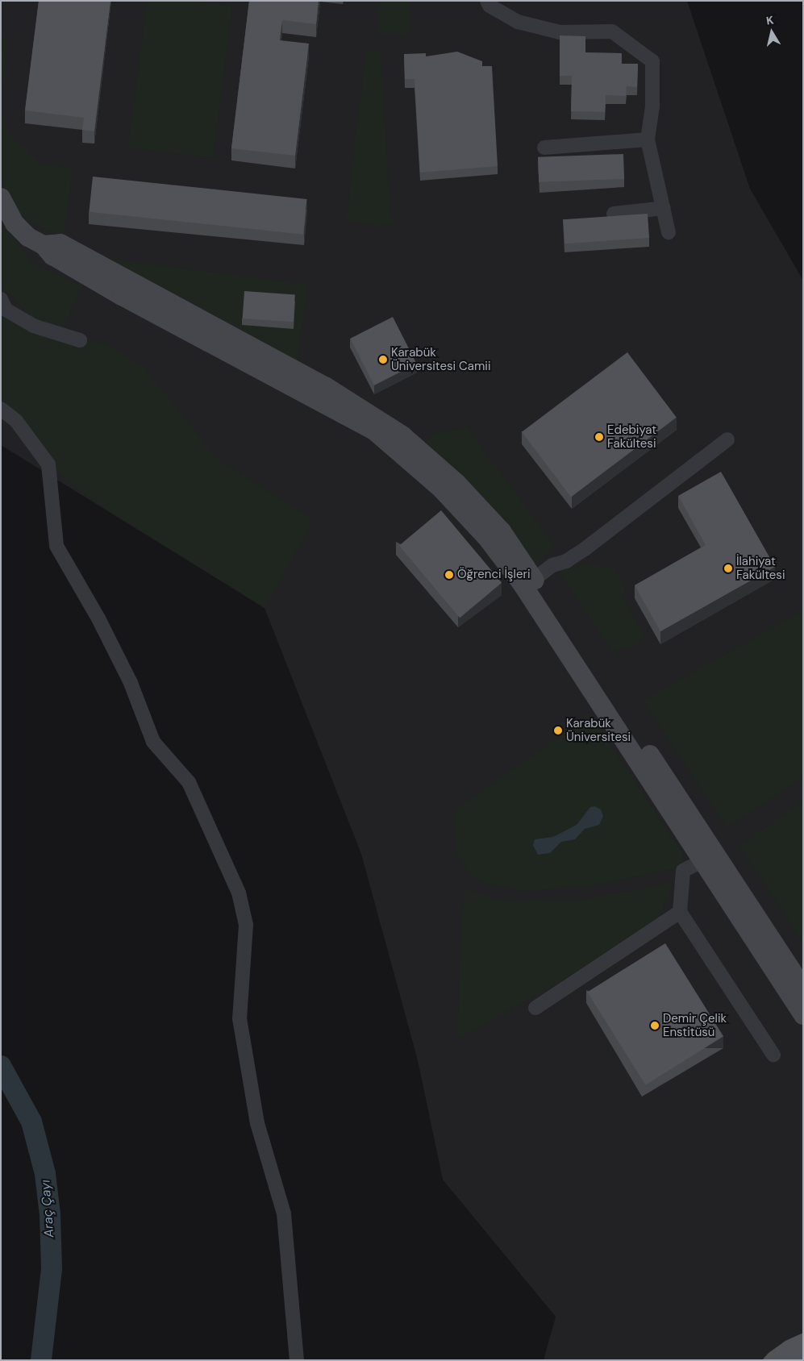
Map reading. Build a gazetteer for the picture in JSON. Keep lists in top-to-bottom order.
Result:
{
  "water": ["Araç Çayı"],
  "places": [
    "Karabük Üniversitesi Camii",
    "Edebiyat Fakültesi",
    "İlahiyat Fakültesi",
    "Öğrenci İşleri",
    "Karabük Üniversitesi",
    "Demir Çelik Enstitüsü"
  ],
  "north": "top"
}
